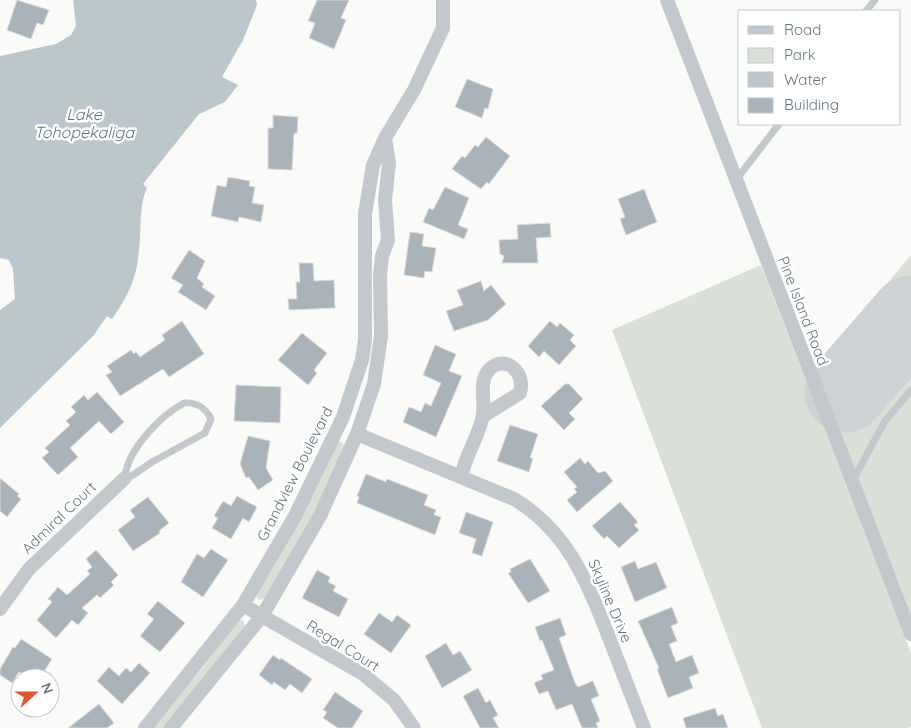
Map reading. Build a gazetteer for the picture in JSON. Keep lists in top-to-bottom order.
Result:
{
  "streets": {
    "street": [
      "Pine Island Road",
      "Grandview Boulevard",
      "Admiral Court",
      "Skyline Drive",
      "Regal Court"
    ]
  },
  "crossings": [
    ["Grandview Boulevard", "Regal Court"]
  ],
  "water": ["Lake Tohopekaliga"],
  "legend": [
    "Road",
    "Park",
    "Water",
    "Building"
  ],
  "north": "right"
}
